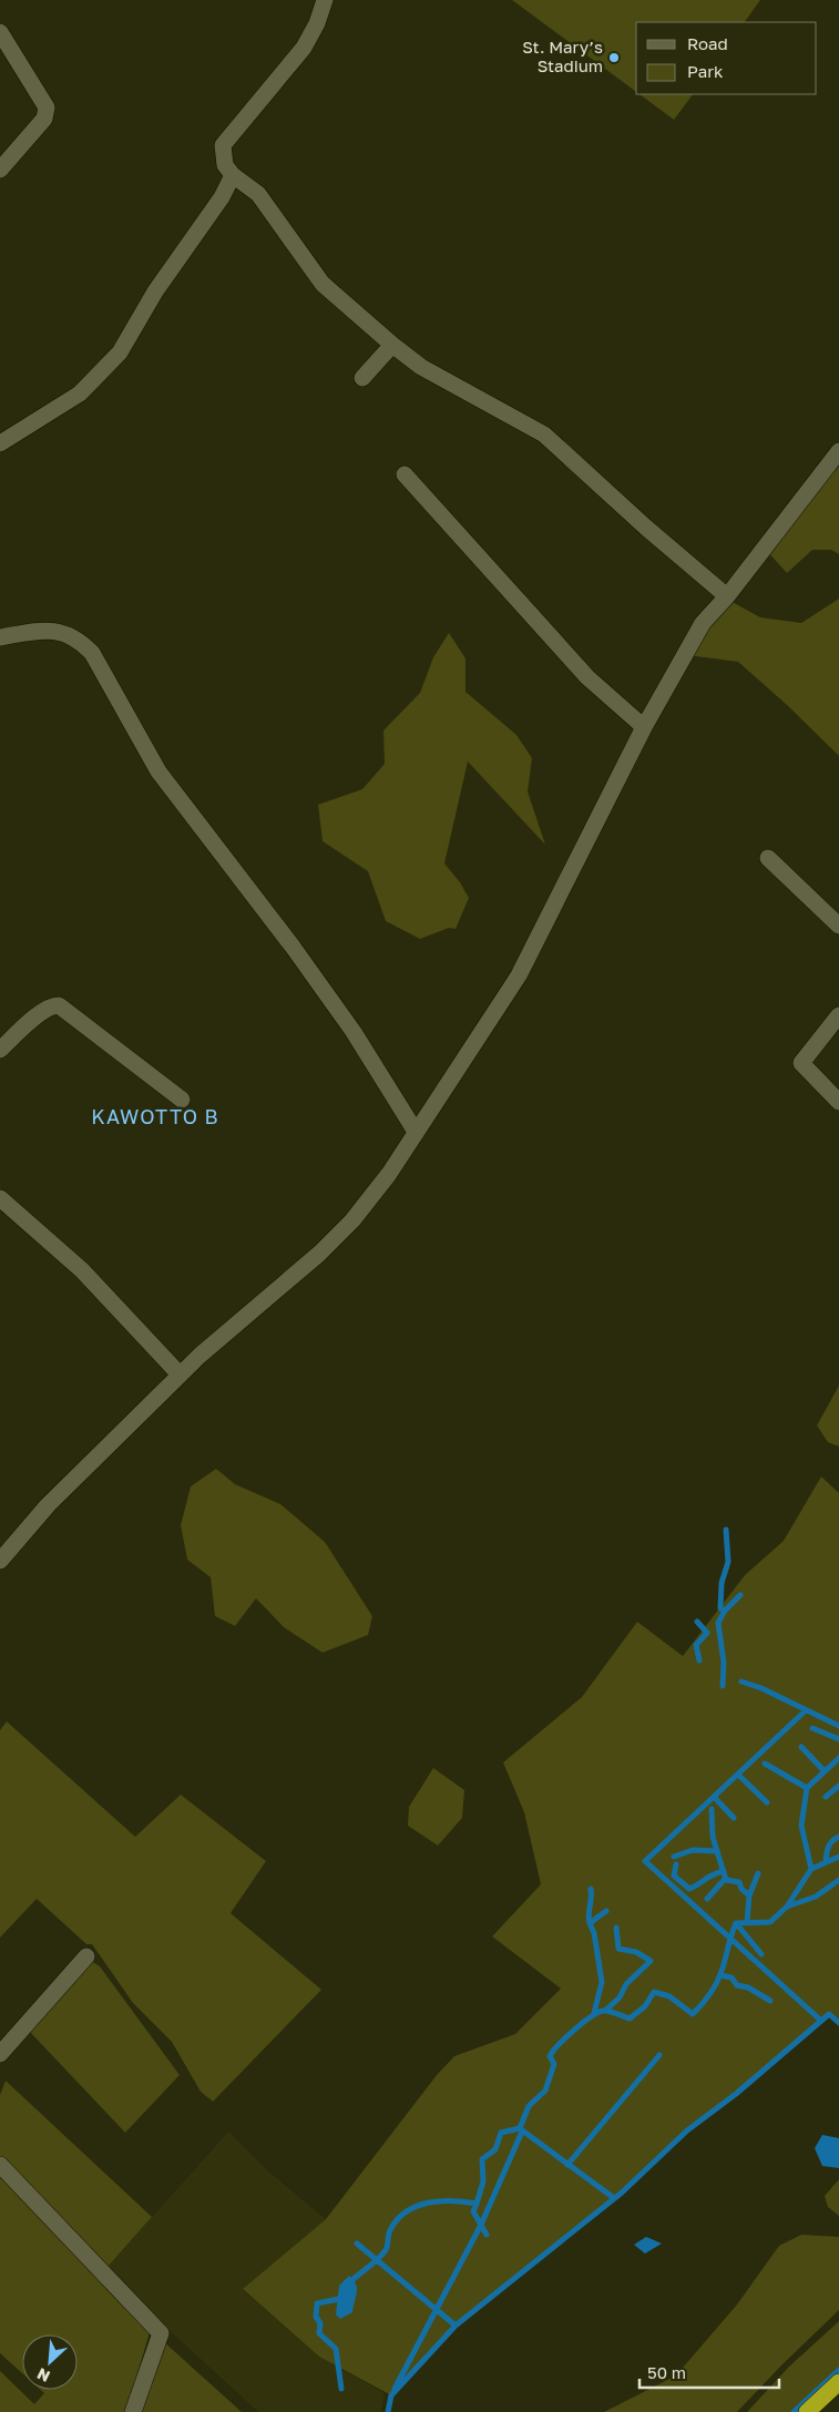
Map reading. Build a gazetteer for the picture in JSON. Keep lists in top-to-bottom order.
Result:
{
  "districts": ["KAWOTTO B"],
  "places": ["St. Mary’s Stadium"],
  "legend": ["Road", "Park"],
  "scale_bar": "50 m",
  "north": "bottom left"
}
